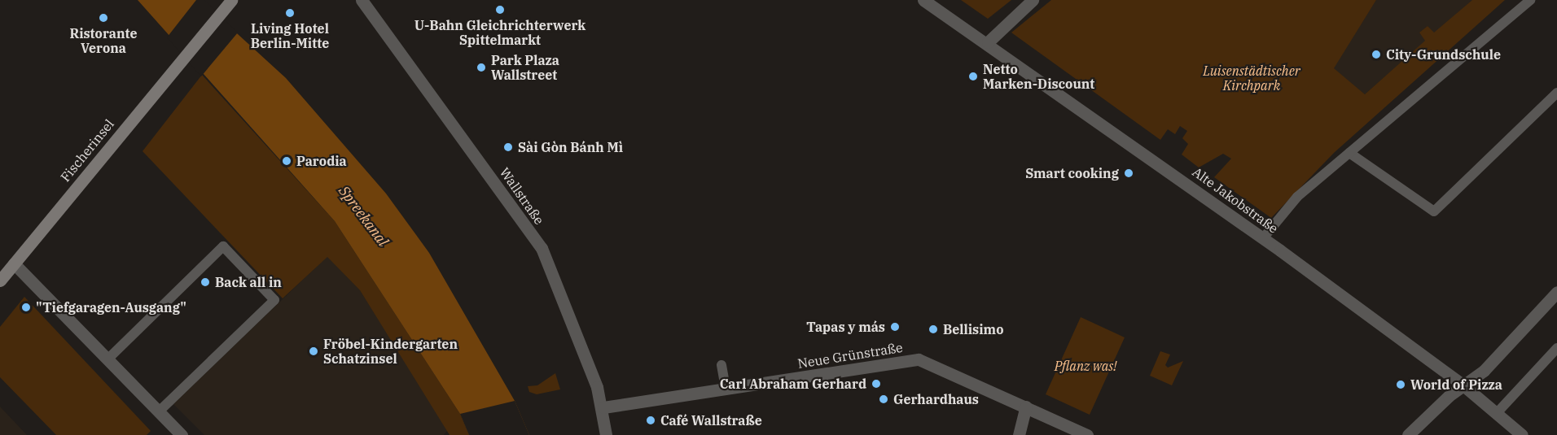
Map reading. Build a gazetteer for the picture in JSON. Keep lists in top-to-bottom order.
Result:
{
  "streets": {
    "street": [
      "Fischerinsel",
      "Wallstraße",
      "Alte Jakobstraße",
      "Neue Grünstraße"
    ]
  },
  "crossings": [
    ["Wallstraße", "Neue Grünstraße"]
  ],
  "water": ["Spreekanal"],
  "parks": ["Luisenstädtischer Kirchpark", "Pflanz was!"],
  "places": [
    "U-Bahn Gleichrichterwerk Spittelmarkt",
    "Living Hotel Berlin-Mitte",
    "Ristorante Verona",
    "City-Grundschule",
    "Park Plaza Wallstreet",
    "Netto Marken-Discount",
    "Sài Gòn Bánh Mì",
    "Parodia",
    "Smart cooking",
    "Back all in",
    "\"Tiefgaragen-Ausgang\"",
    "Tapas y más",
    "Bellisimo",
    "Fröbel-Kindergarten Schatzinsel",
    "Carl Abraham Gerhard",
    "World of Pizza",
    "Gerhardhaus",
    "Café Wallstraße"
  ]
}
